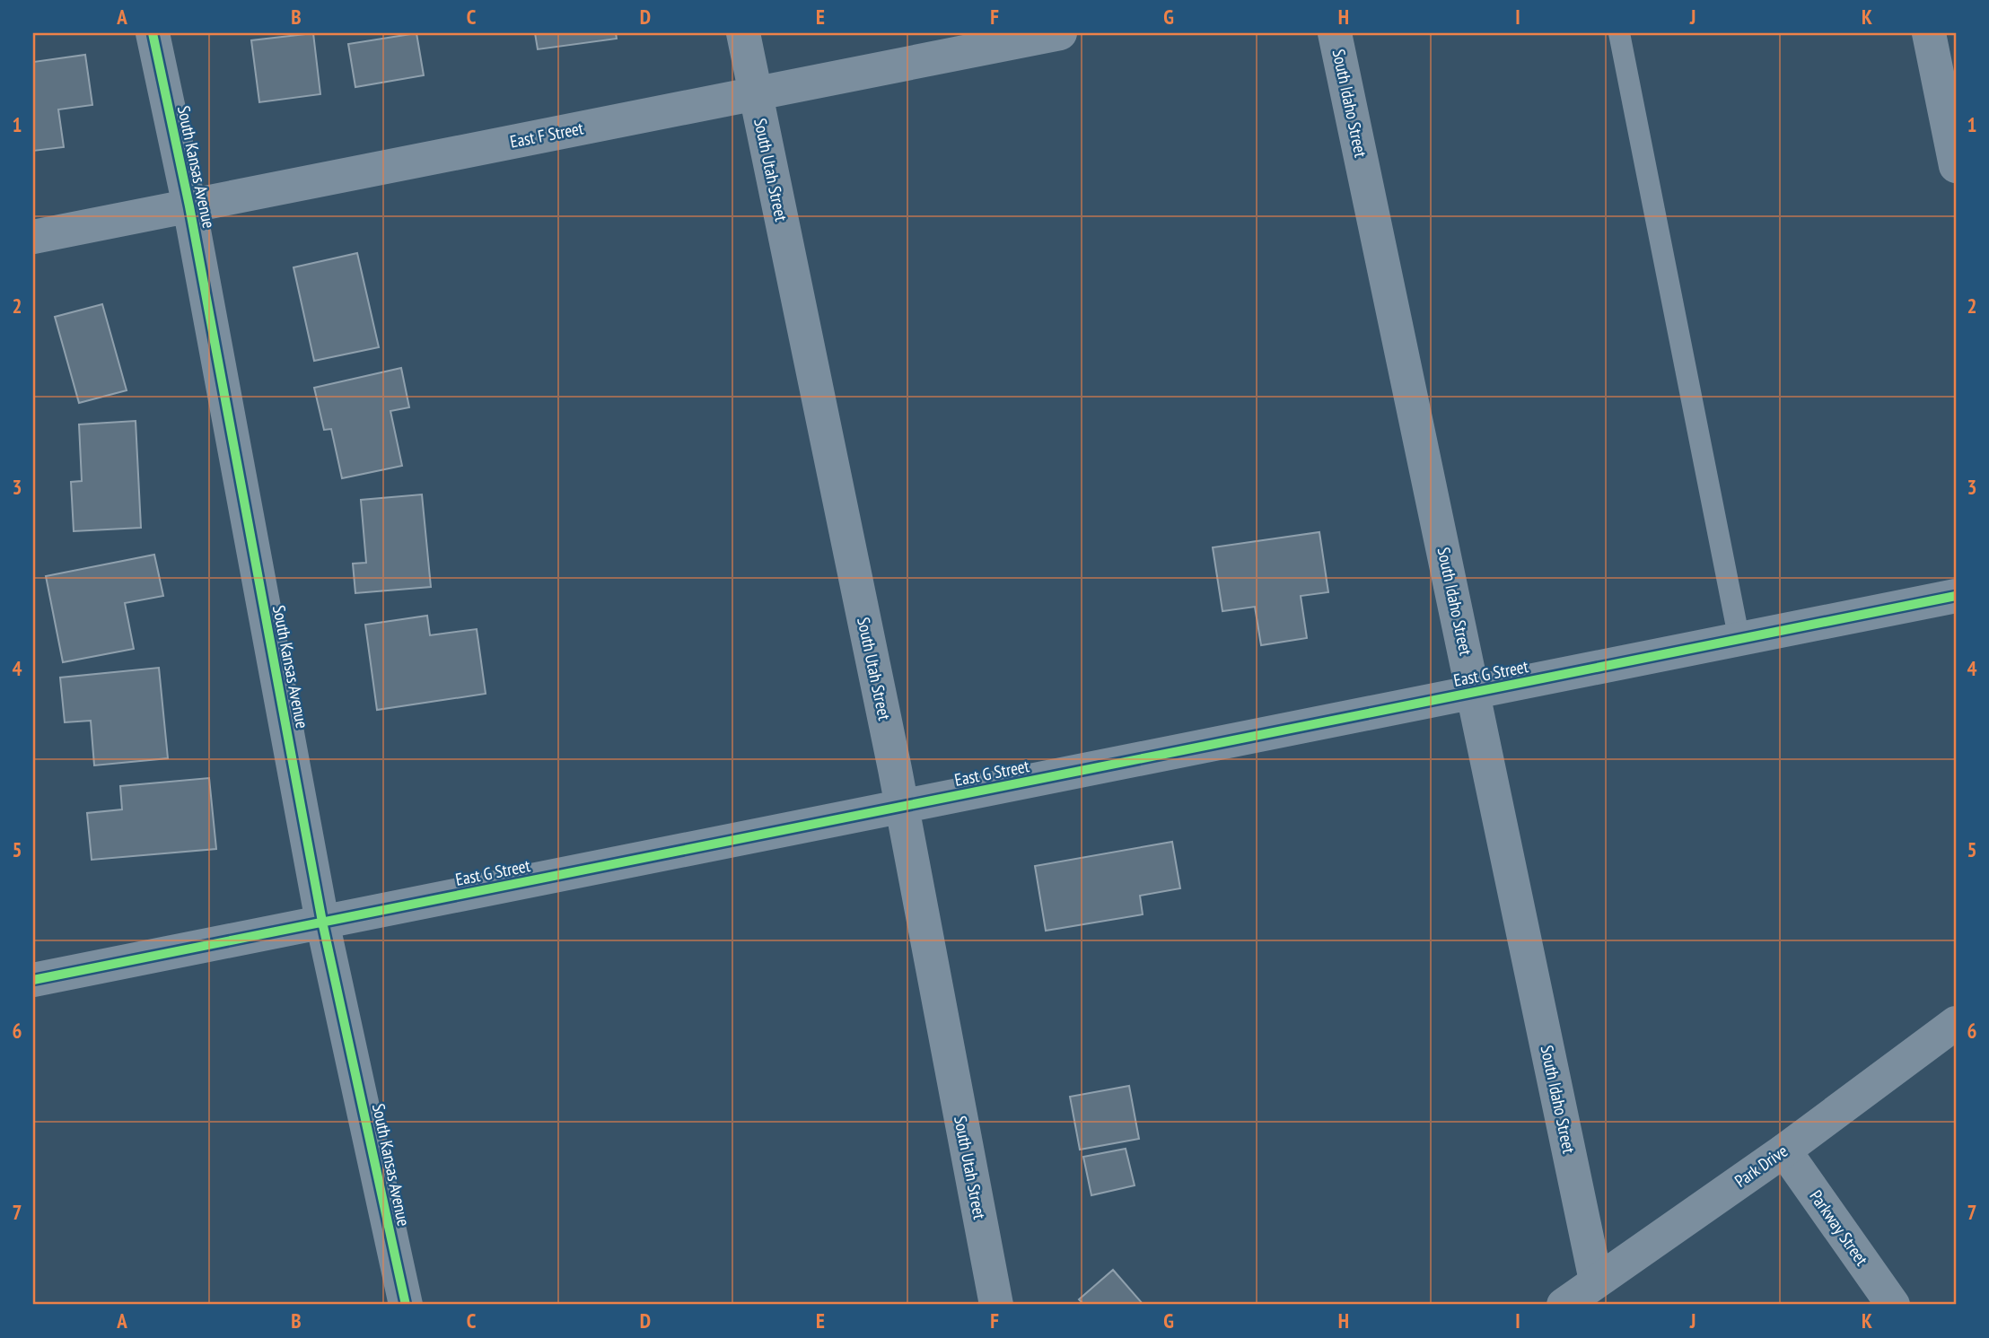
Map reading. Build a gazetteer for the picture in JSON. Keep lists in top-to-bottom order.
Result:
{
  "streets": {
    "street": [
      "South Idaho Street",
      "East F Street",
      "South Kansas Avenue",
      "South Utah Street",
      "East G Street",
      "Park Drive",
      "Parkway Street"
    ]
  },
  "crossings": [
    ["South Idaho Street", "East G Street"],
    ["South Idaho Street", "Park Drive"],
    ["East F Street", "South Kansas Avenue"],
    ["East F Street", "South Utah Street"],
    ["South Kansas Avenue", "East G Street"],
    ["South Utah Street", "East G Street"],
    ["Park Drive", "Parkway Street"]
  ],
  "grid": {
    "columns": [
      "A",
      "B",
      "C",
      "D",
      "E",
      "F",
      "G",
      "H",
      "I",
      "J",
      "K"
    ],
    "rows": [
      "1",
      "2",
      "3",
      "4",
      "5",
      "6",
      "7"
    ]
  }
}
